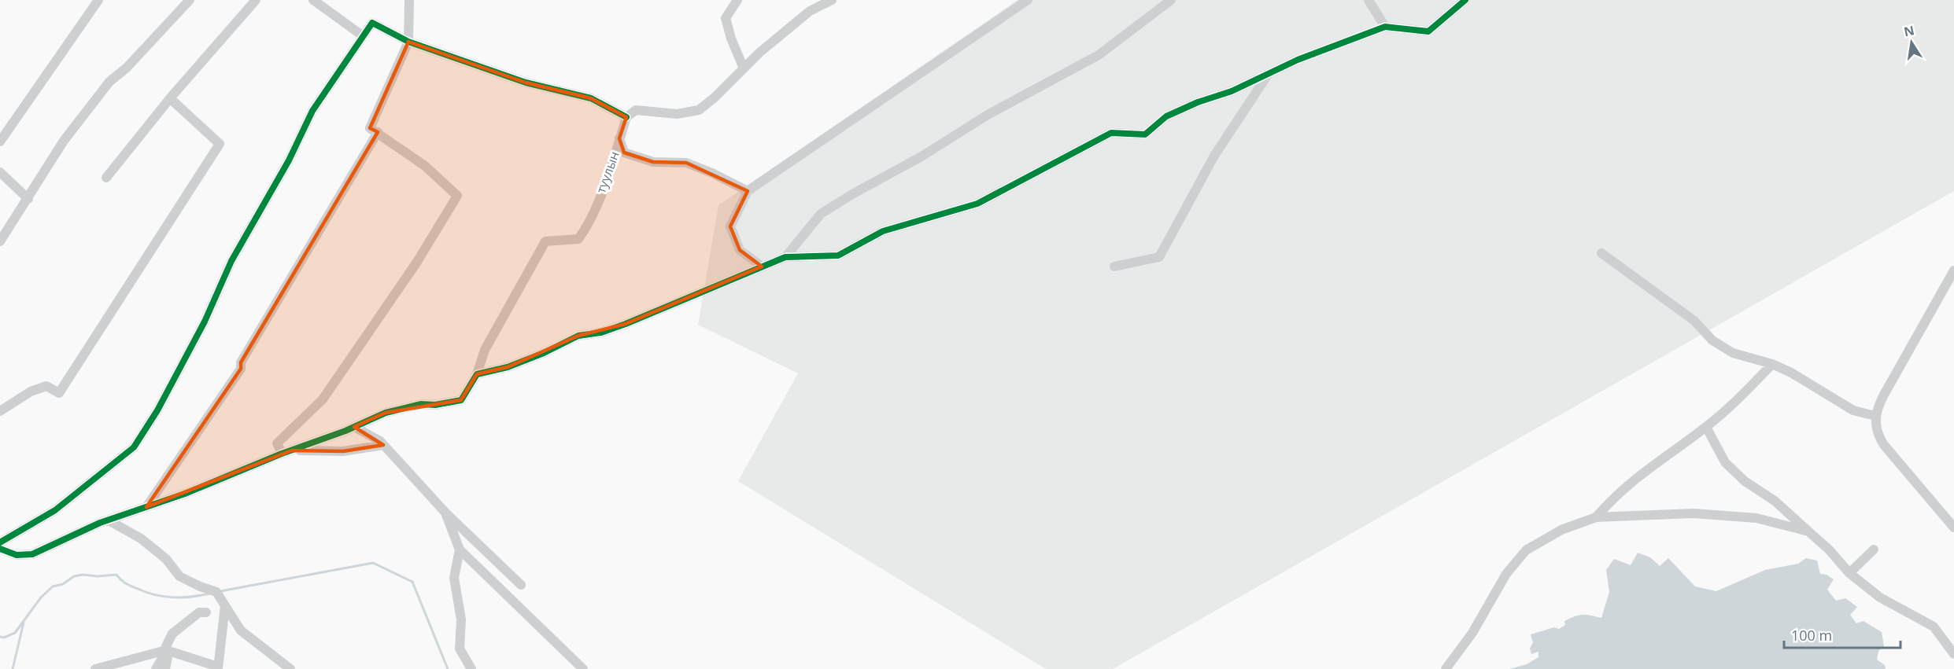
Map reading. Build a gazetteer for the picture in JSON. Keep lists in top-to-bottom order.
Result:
{
  "streets": {
    "street": ["туулын"]
  },
  "scale_bar": "100 m",
  "north": "top"
}
